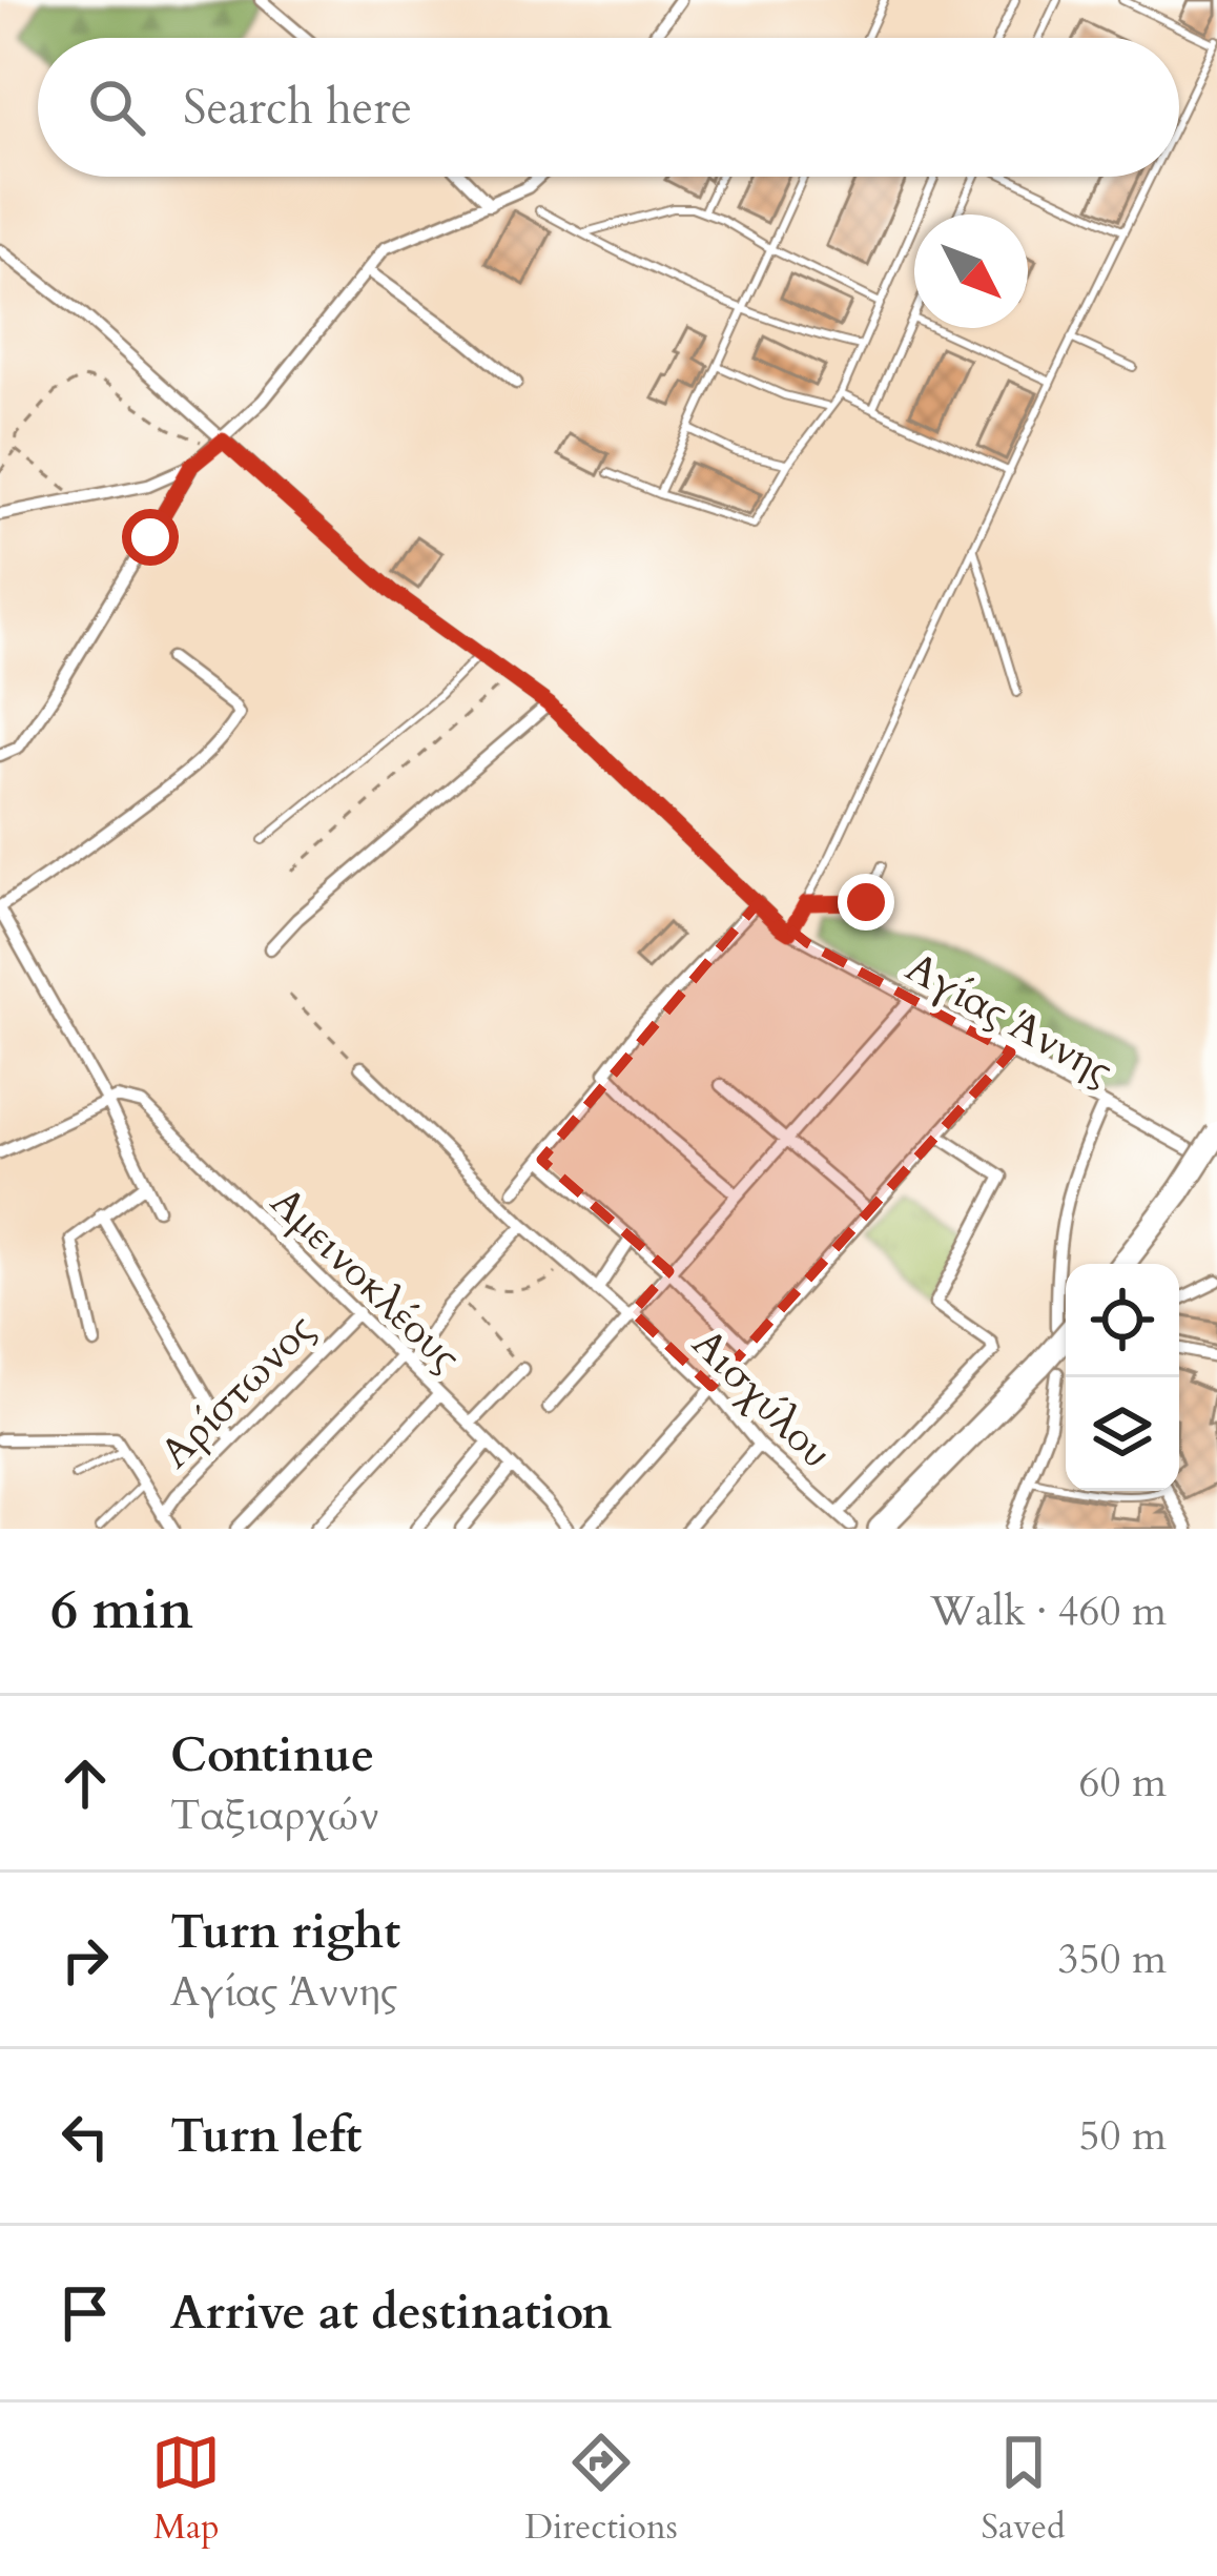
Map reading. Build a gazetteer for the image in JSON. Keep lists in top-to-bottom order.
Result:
{
  "streets": {
    "street": [
      "Αγίας Άννης",
      "Αμεινοκλέους",
      "Αρίστωνος",
      "Αισχύλου"
    ]
  },
  "crossings": [
    ["Αμεινοκλέους", "Αρίστωνος"]
  ],
  "north": "bottom right",
  "page": {
    "search": "Search here",
    "heading": ["6 min", "Walk · 460 m"],
    "list": [
      ["Continue", "Ταξιαρχών", "60 m"],
      ["Turn right", "Αγίας Άννης", "350 m"],
      ["Turn left", "50 m"],
      "Arrive at destination"
    ],
    "nav": ["Map", "Directions", "Saved"]
  }
}
